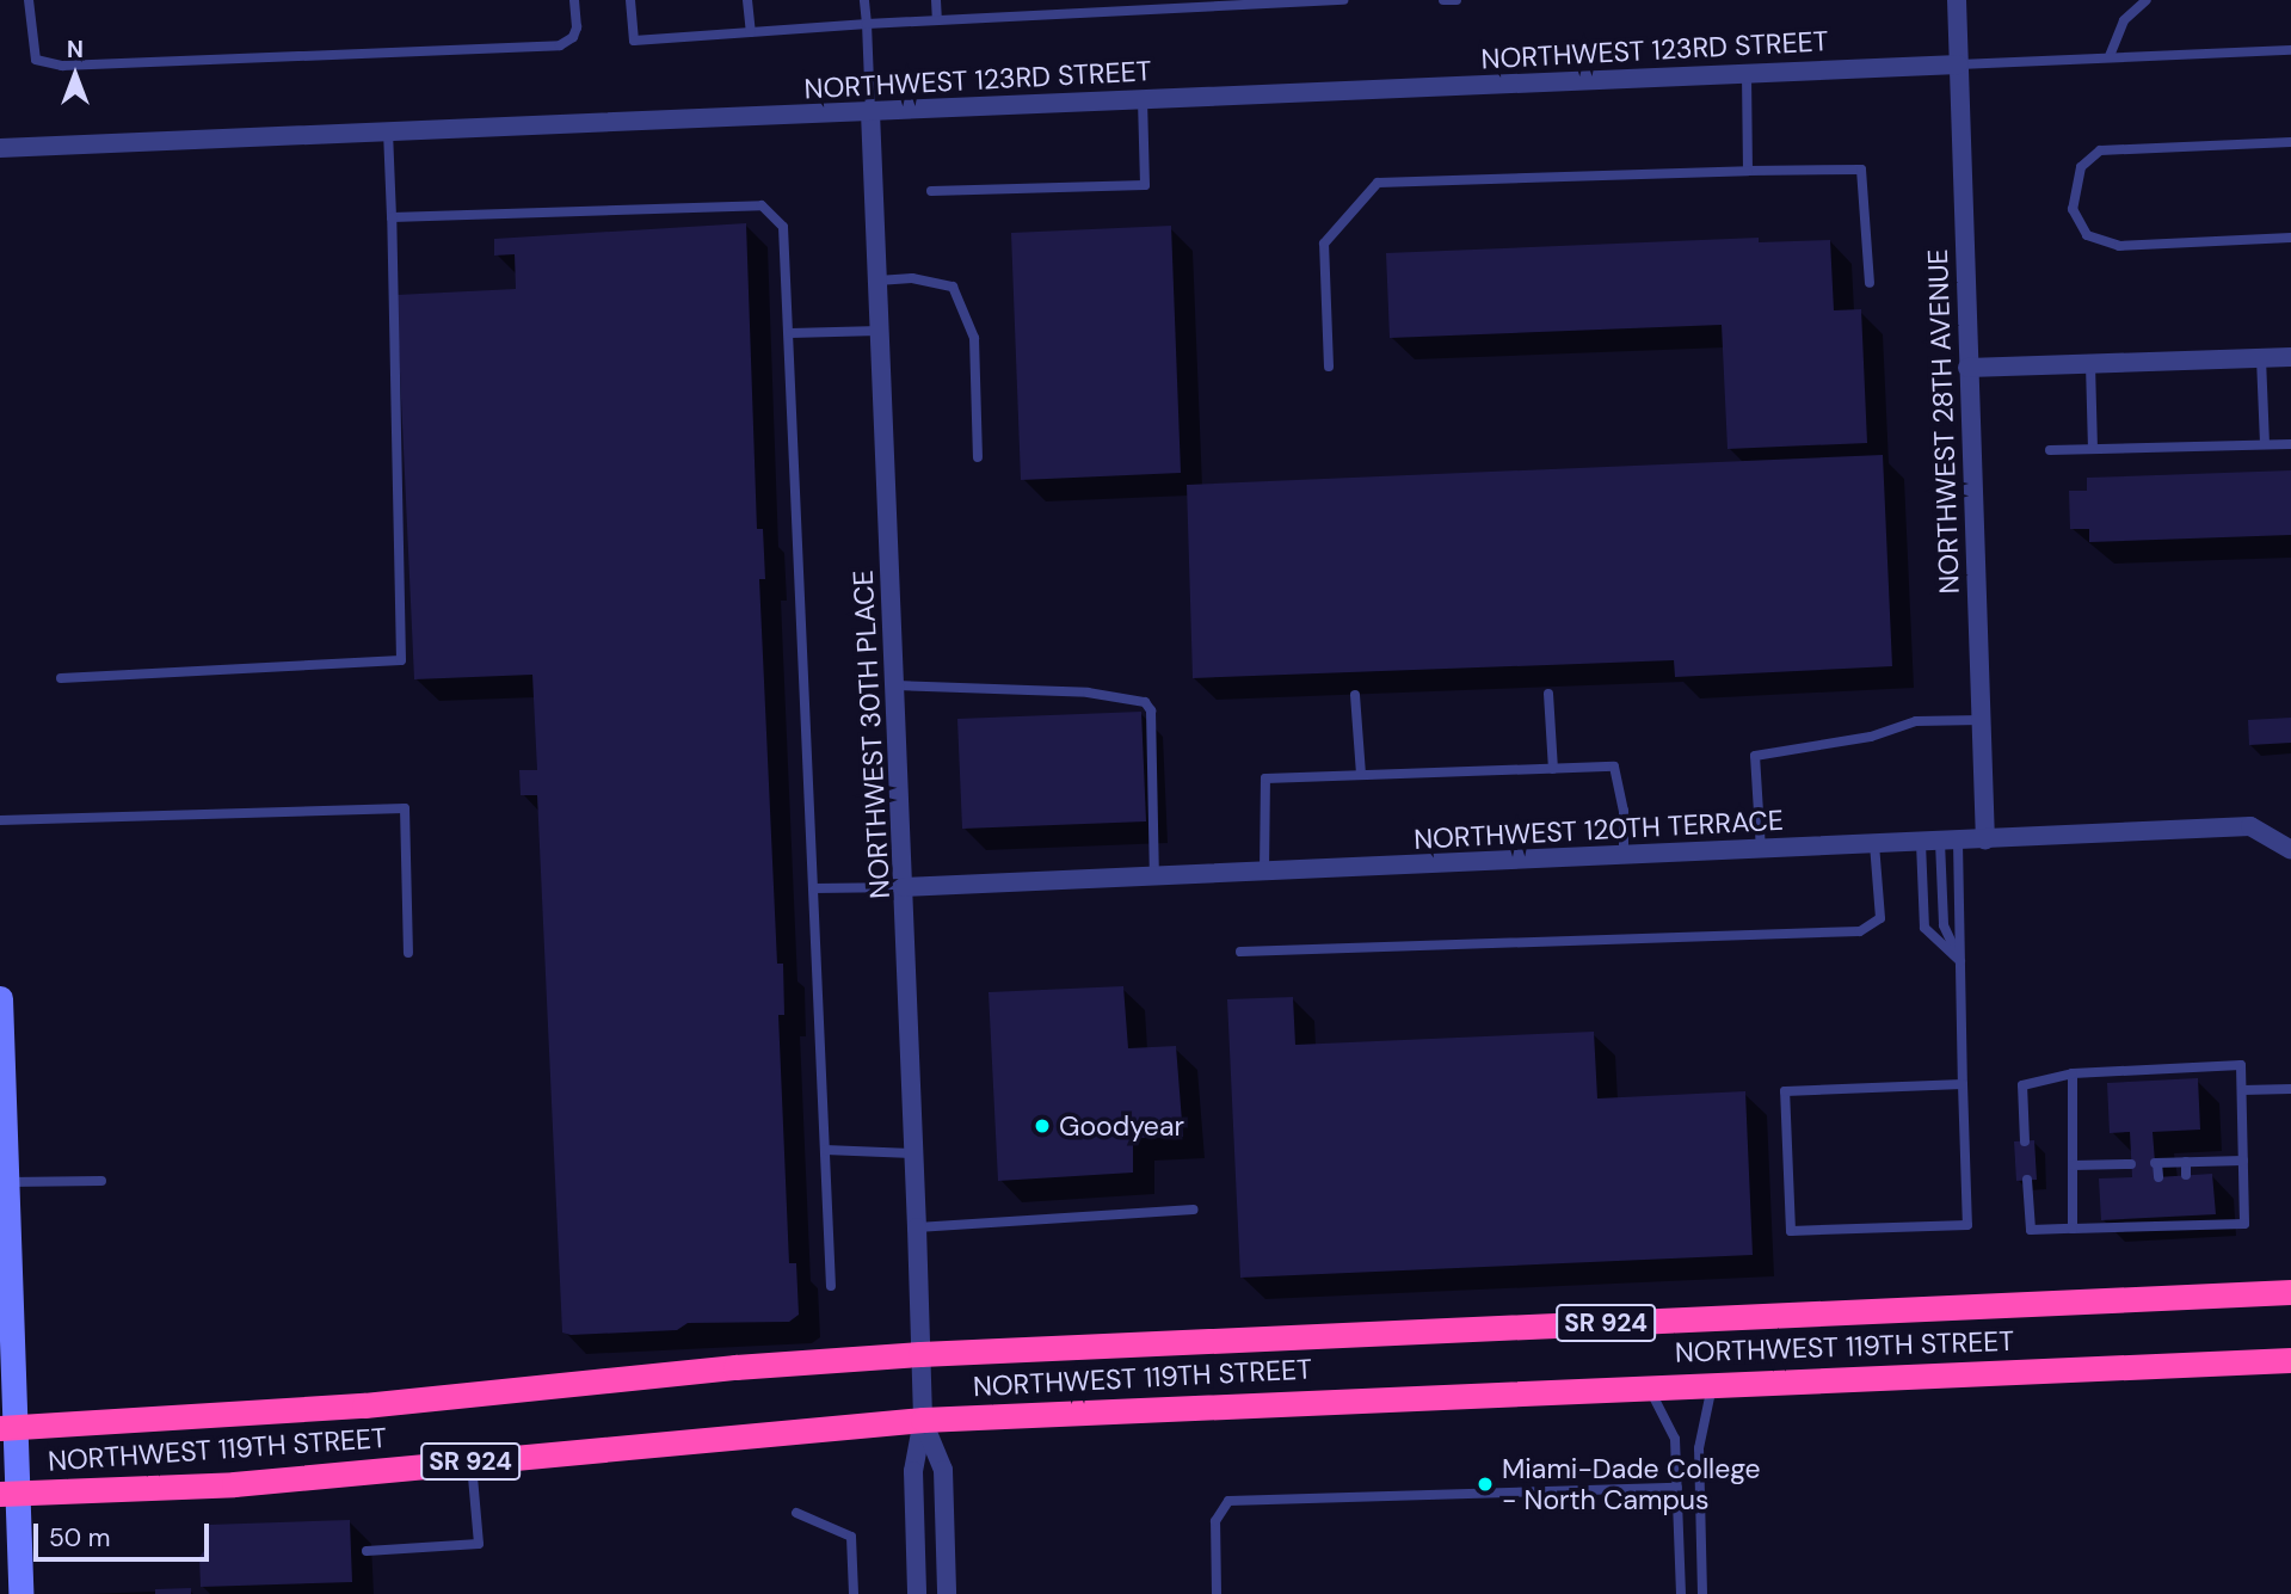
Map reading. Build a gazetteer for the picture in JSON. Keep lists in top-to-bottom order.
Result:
{
  "streets": {
    "highway": ["SR 924", "NORTHWEST 119TH STREET"],
    "street": [
      "NORTHWEST 123RD STREET",
      "NORTHWEST 28TH AVENUE",
      "NORTHWEST 30TH PLACE",
      "NORTHWEST 120TH TERRACE"
    ]
  },
  "crossings": [
    ["NORTHWEST 123RD STREET", "NORTHWEST 28TH AVENUE"],
    ["NORTHWEST 123RD STREET", "NORTHWEST 30TH PLACE"],
    ["NORTHWEST 28TH AVENUE", "NORTHWEST 120TH TERRACE"],
    ["NORTHWEST 30TH PLACE", "NORTHWEST 120TH TERRACE"],
    ["NORTHWEST 30TH PLACE", "NORTHWEST 119TH STREET"]
  ],
  "places": ["Goodyear", "Miami-Dade College - North Campus"],
  "scale_bar": "50 m",
  "north": "top"
}
